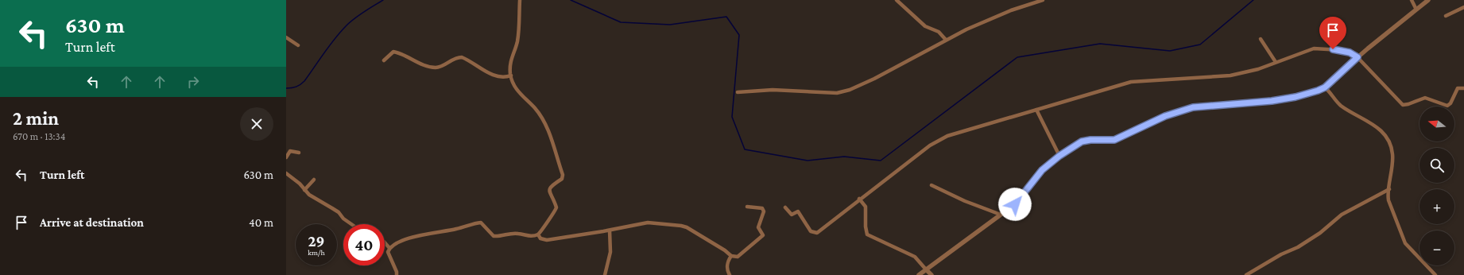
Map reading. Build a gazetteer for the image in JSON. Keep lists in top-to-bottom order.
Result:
{
  "north": "left",
  "page": {
    "turn": ["630 m", "Turn left"],
    "heading": ["2 min", "670 m · 13:34"],
    "map_buttons": ["+", "−"],
    "list": [
      {
        "name": "Turn left",
        "value": "630 m"
      },
      {
        "name": "Arrive at destination",
        "value": "40 m"
      }
    ],
    "speed": "29 km/h",
    "limit": "40"
  }
}
